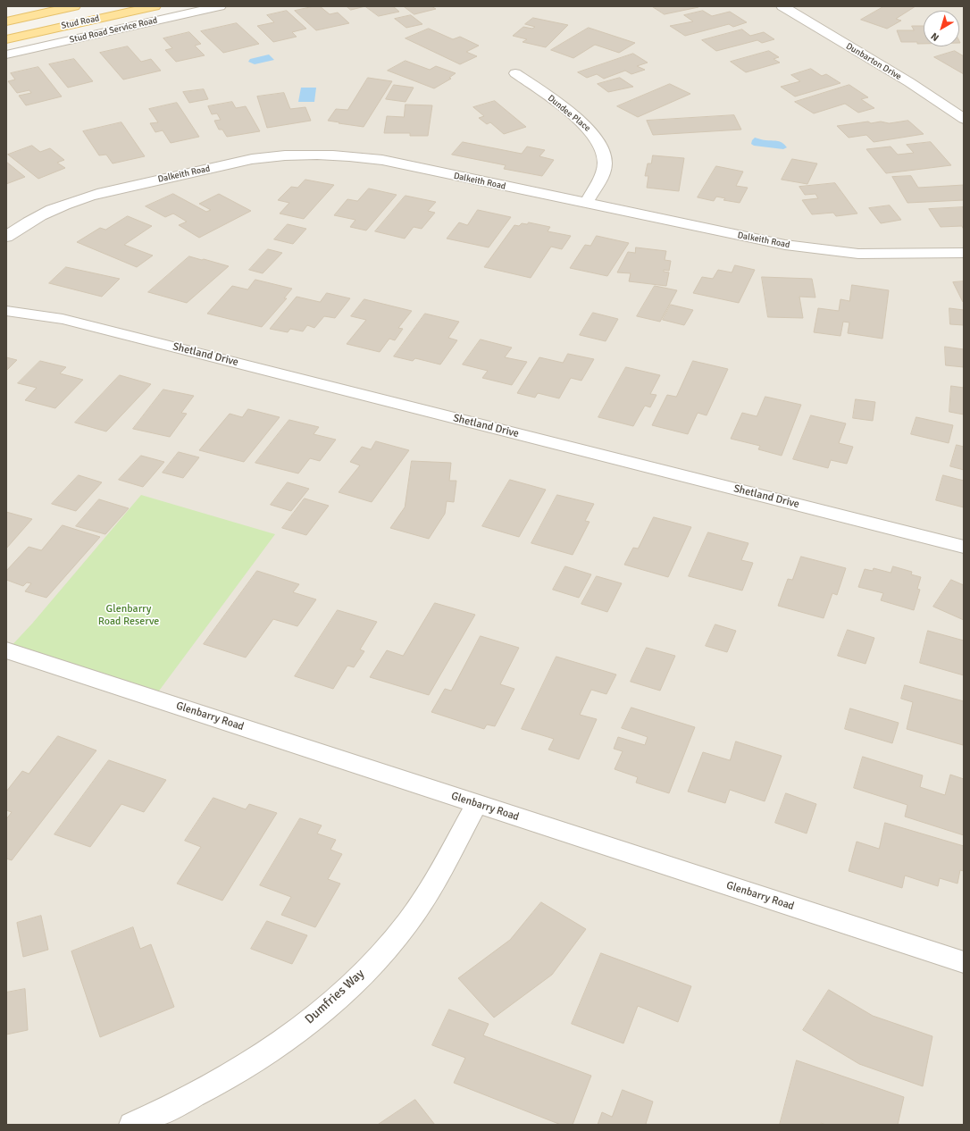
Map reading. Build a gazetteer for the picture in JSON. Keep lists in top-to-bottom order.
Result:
{
  "streets": {
    "main road": ["Stud Road"],
    "street": [
      "Stud Road Service Road",
      "Dunbarton Drive",
      "Dundee Place",
      "Dalkeith Road",
      "Shetland Drive",
      "Glenbarry Road",
      "Dumfries Way"
    ]
  },
  "crossings": [
    ["Dundee Place", "Dalkeith Road"],
    ["Glenbarry Road", "Dumfries Way"]
  ],
  "parks": ["Glenbarry Road Reserve"],
  "north": "bottom left"
}
